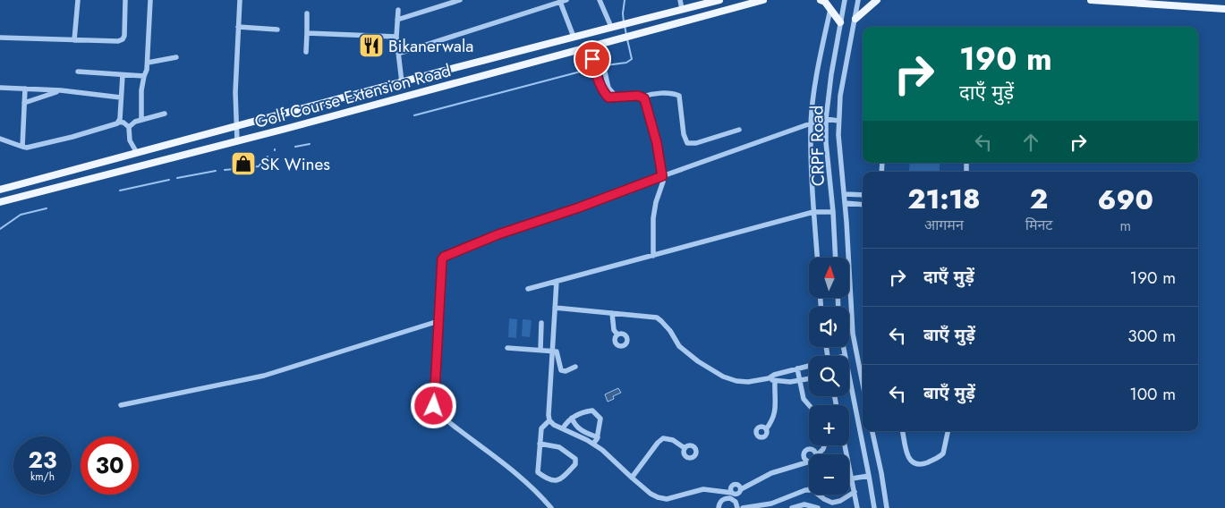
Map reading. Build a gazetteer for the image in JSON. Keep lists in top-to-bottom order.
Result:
{
  "streets": {
    "main road": ["Golf Course Extension Road"],
    "street": ["CRPF Road"]
  },
  "places": {
    "restaurant": ["Bikanerwala"],
    "shop": ["SK Wines"]
  },
  "north": "top",
  "page": {
    "turn": ["190 m", "दाएँ मुड़ें"],
    "eta": [
      "21:18",
      "आगमन",
      "2",
      "मिनट",
      "690",
      "m"
    ],
    "list": [
      {
        "name": "दाएँ मुड़ें",
        "value": "190 m"
      },
      {
        "name": "बाएँ मुड़ें",
        "value": "300 m"
      },
      {
        "name": "बाएँ मुड़ें",
        "value": "100 m"
      }
    ],
    "map_buttons": ["+", "−"],
    "speed": "23 km/h",
    "limit": "30"
  }
}
